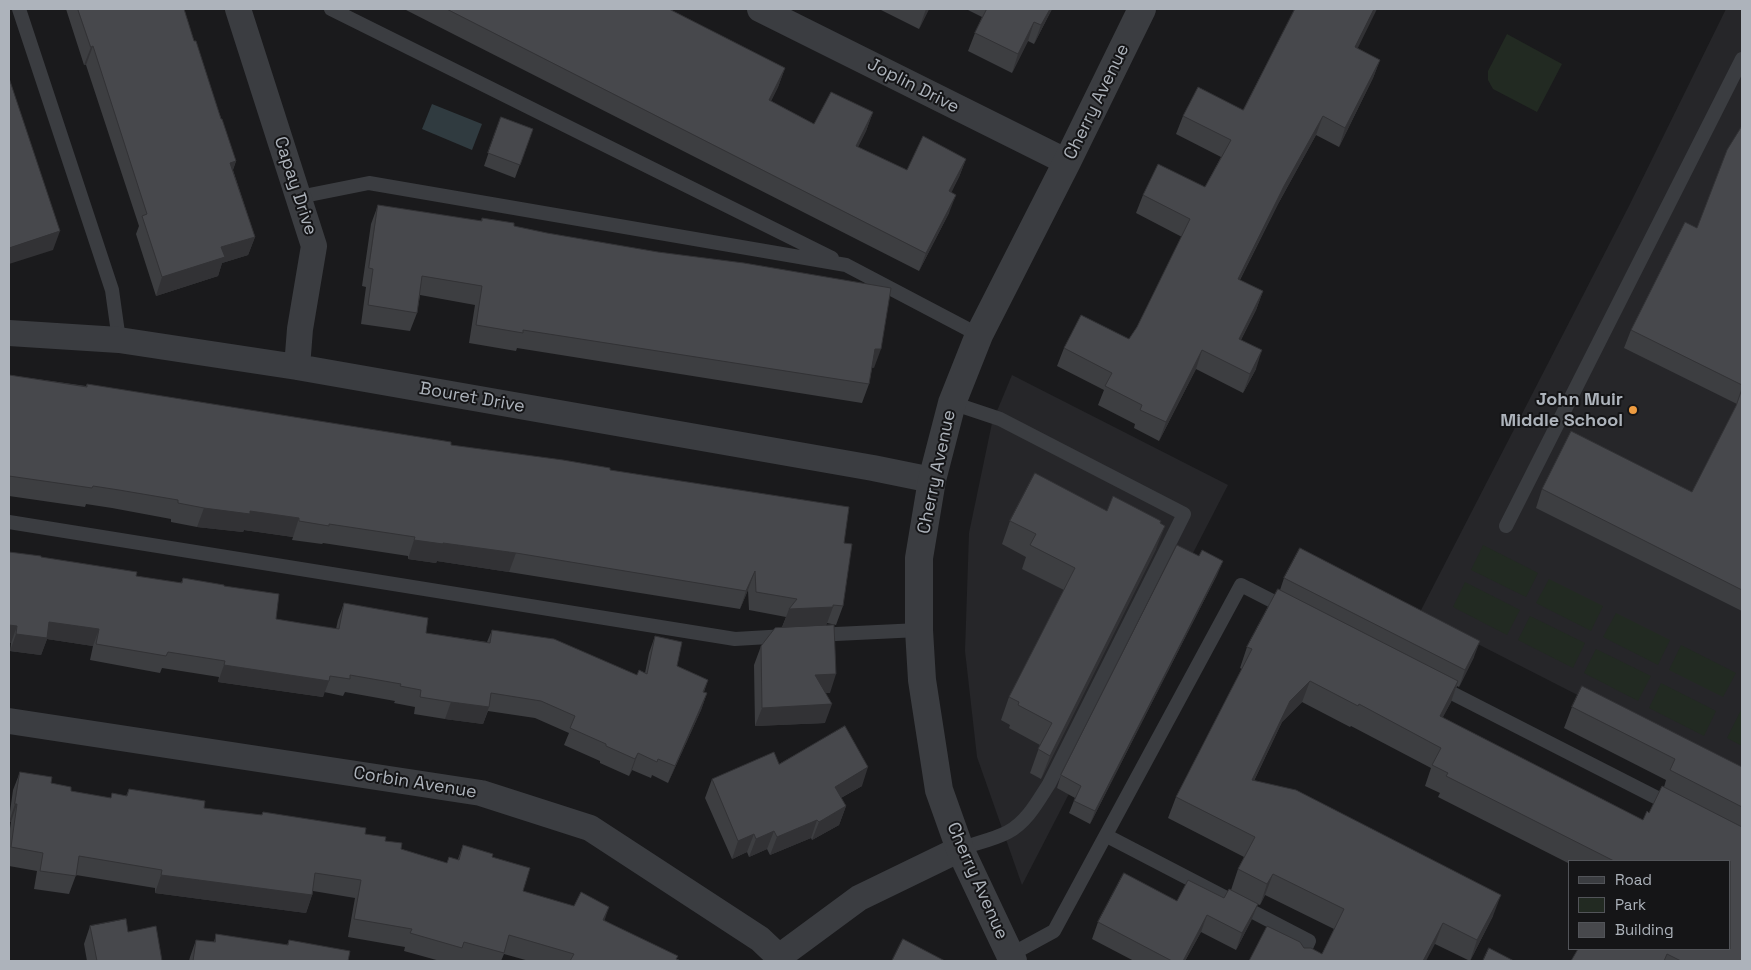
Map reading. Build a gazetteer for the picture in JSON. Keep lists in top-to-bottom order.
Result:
{
  "streets": {
    "street": [
      "Joplin Drive",
      "Cherry Avenue",
      "Capay Drive",
      "Bouret Drive",
      "Corbin Avenue"
    ]
  },
  "crossings": [
    ["Joplin Drive", "Cherry Avenue"],
    ["Cherry Avenue", "Bouret Drive"],
    ["Capay Drive", "Bouret Drive"]
  ],
  "places": ["John Muir Middle School"],
  "legend": ["Road", "Park", "Building"]
}
